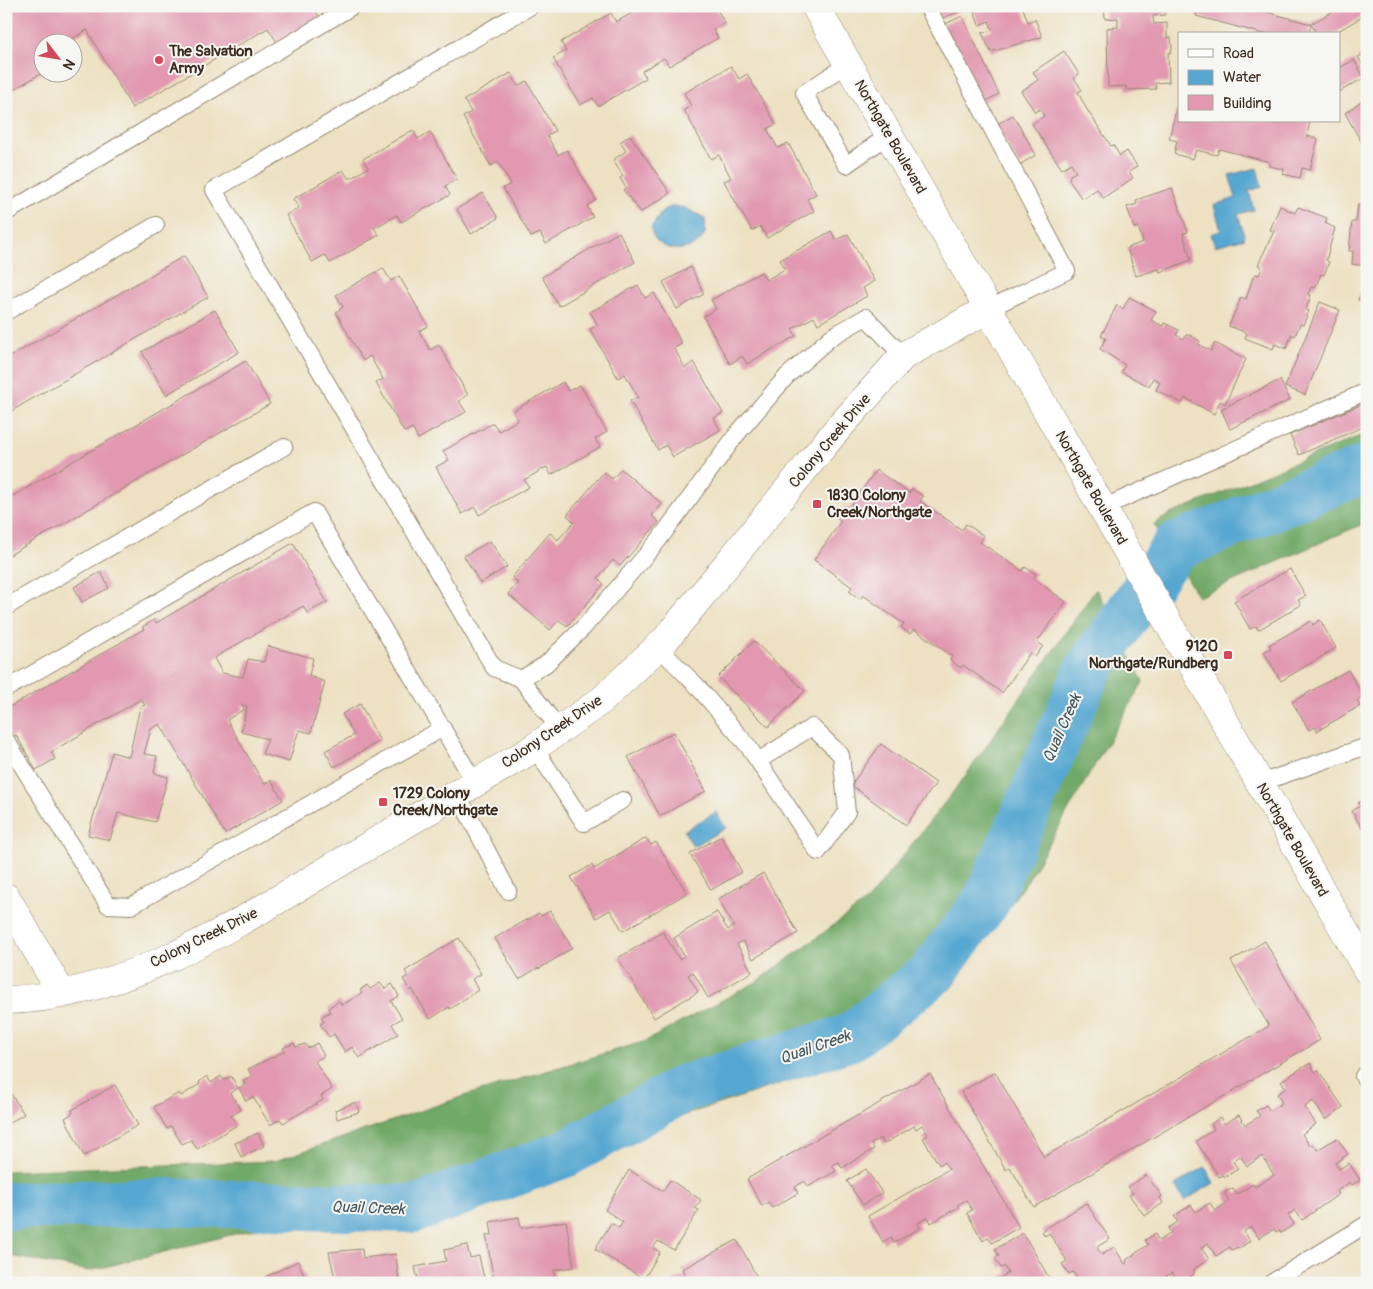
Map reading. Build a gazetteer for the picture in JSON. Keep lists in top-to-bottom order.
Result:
{
  "streets": {
    "street": ["Northgate Boulevard", "Colony Creek Drive"]
  },
  "crossings": [
    ["Northgate Boulevard", "Colony Creek Drive"]
  ],
  "water": ["Quail Creek"],
  "places": {
    "other": ["The Salvation Army"],
    "transit": ["1830 Colony Creek/Northgate", "9120 Northgate/Rundberg", "1729 Colony Creek/Northgate"]
  },
  "legend": ["Road", "Water", "Building"],
  "north": "bottom right"
}
